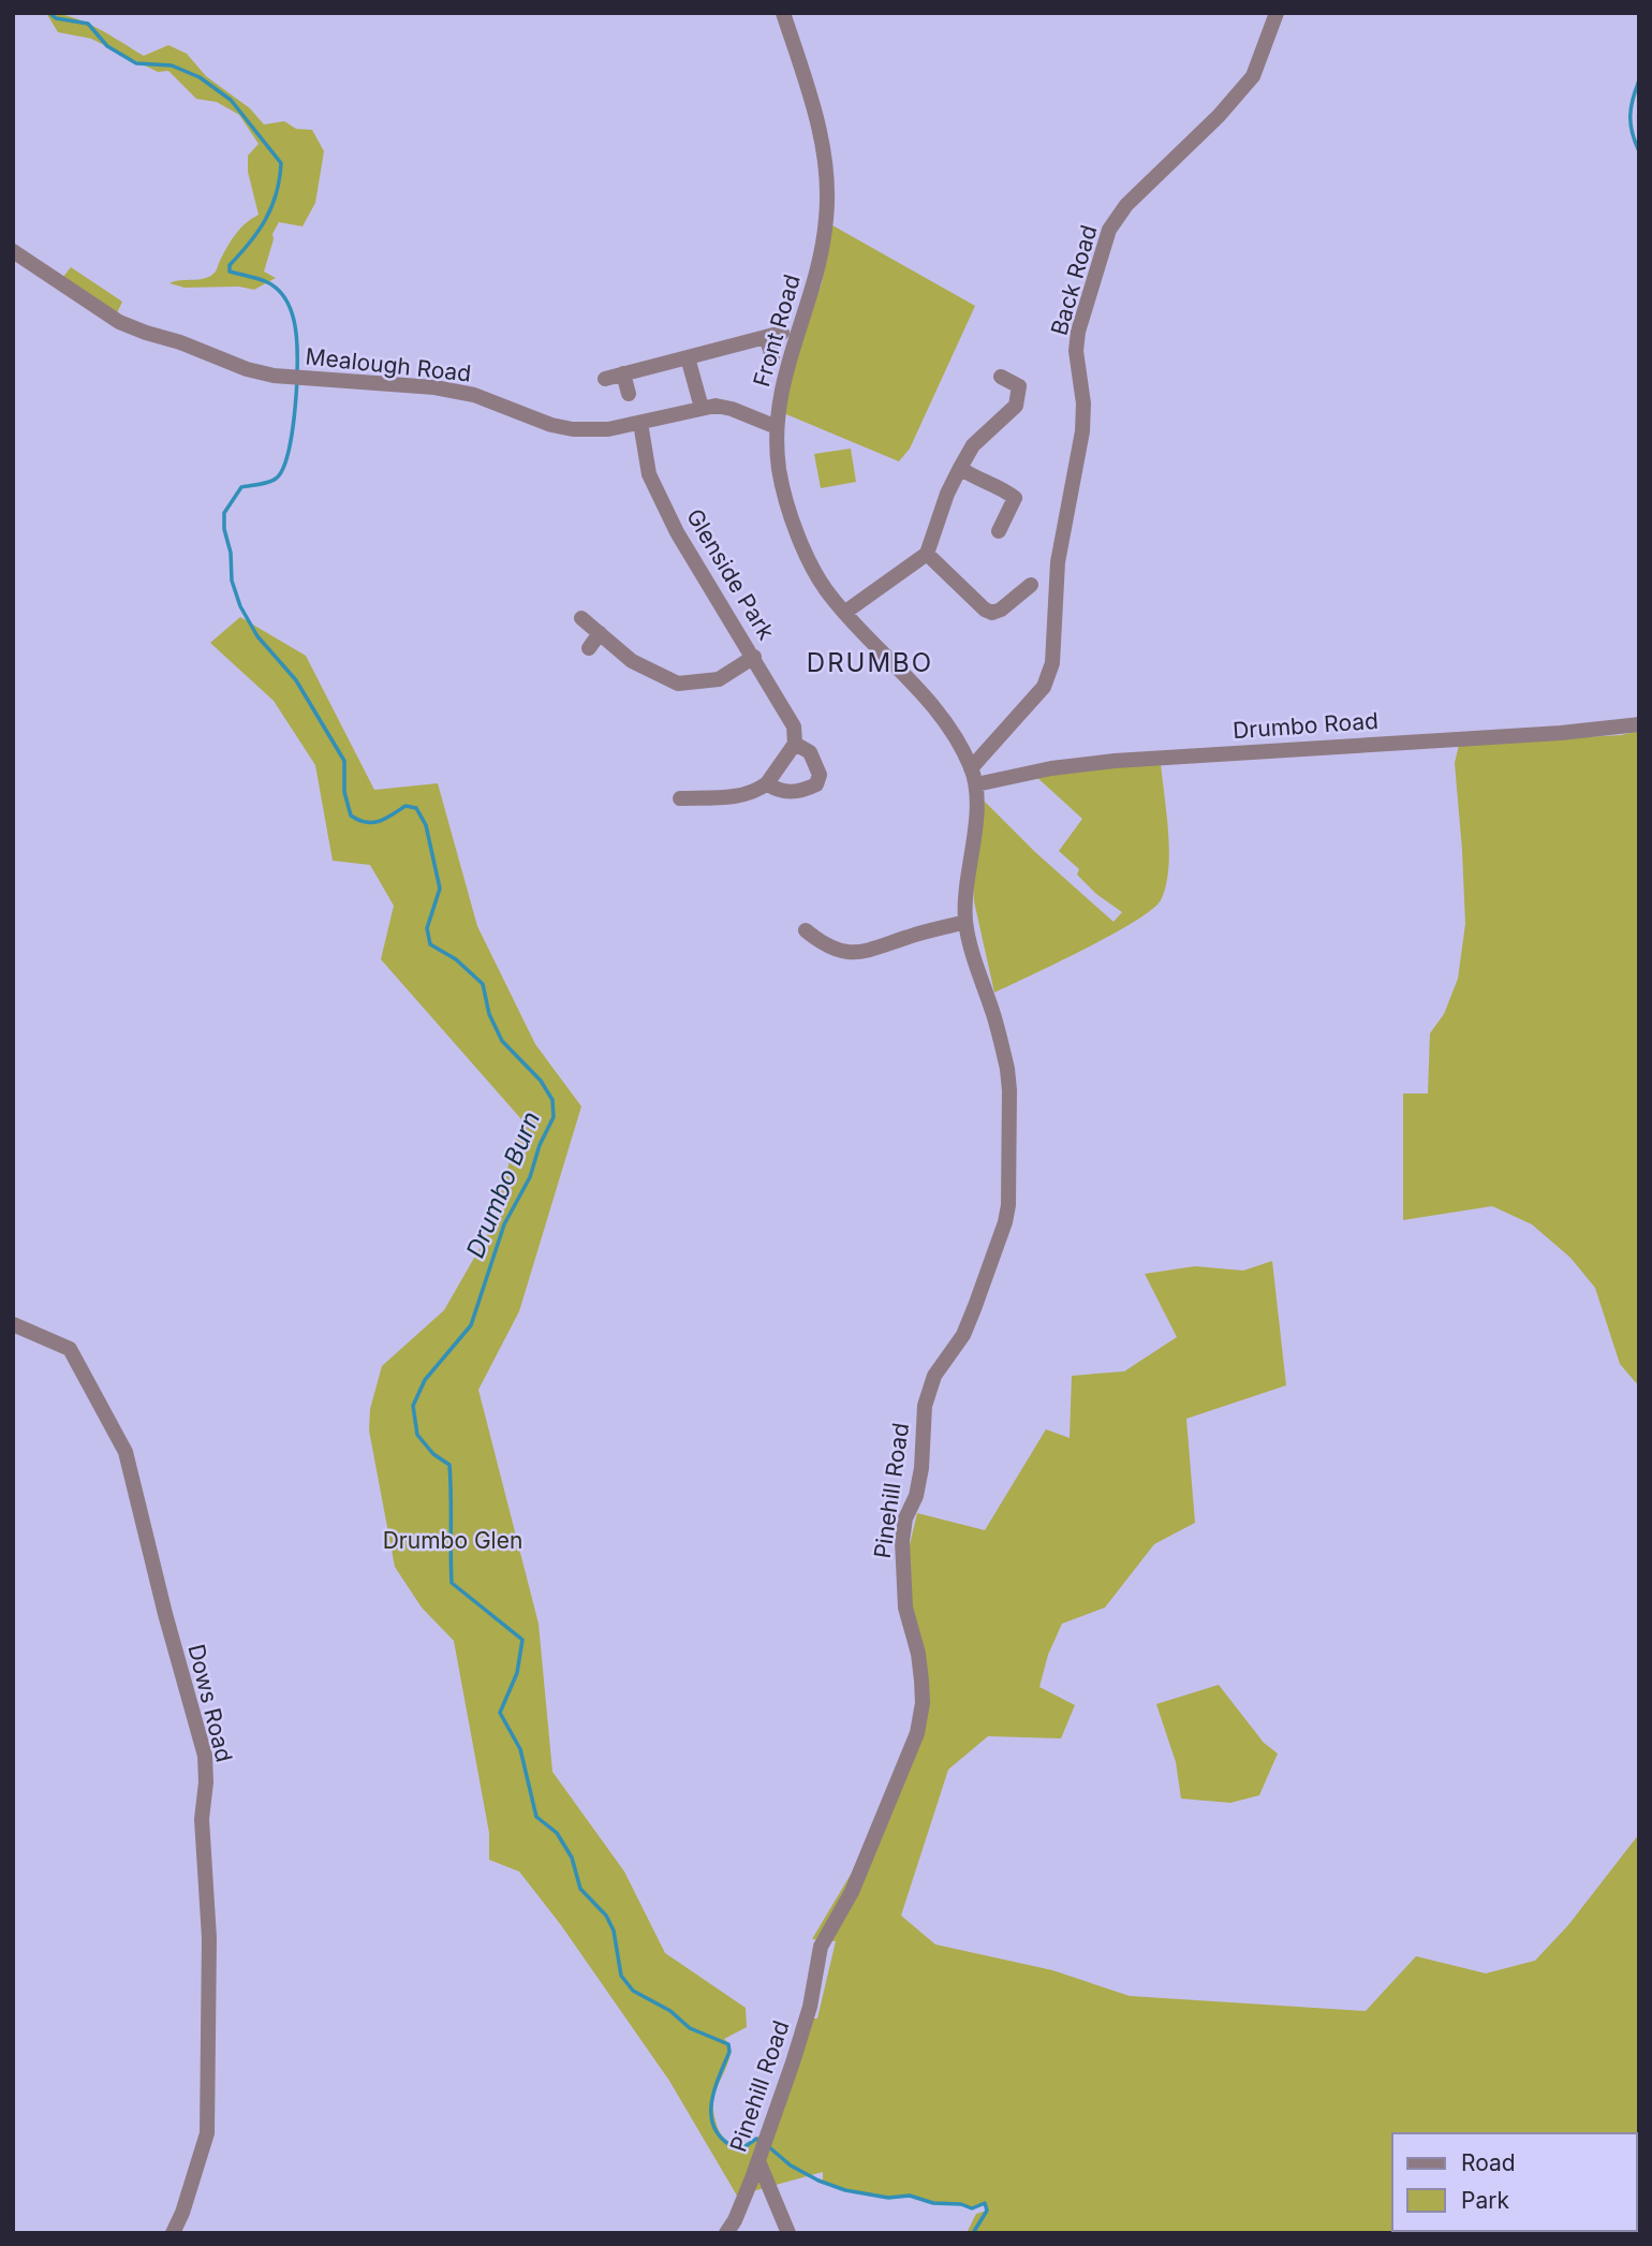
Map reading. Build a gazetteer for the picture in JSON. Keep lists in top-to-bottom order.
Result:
{
  "streets": {
    "street": [
      "Back Road",
      "Front Road",
      "Mealough Road",
      "Glenside Park",
      "Drumbo Road",
      "Pinehill Road",
      "Dows Road"
    ]
  },
  "crossings": [
    ["Back Road", "Front Road"],
    ["Front Road", "Mealough Road"],
    ["Front Road", "Drumbo Road"],
    ["Front Road", "Pinehill Road"],
    ["Mealough Road", "Glenside Park"],
    ["Drumbo Road", "Pinehill Road"]
  ],
  "districts": ["DRUMBO"],
  "water": ["Drumbo Burn"],
  "parks": ["Drumbo Glen"],
  "legend": ["Road", "Park"]
}
